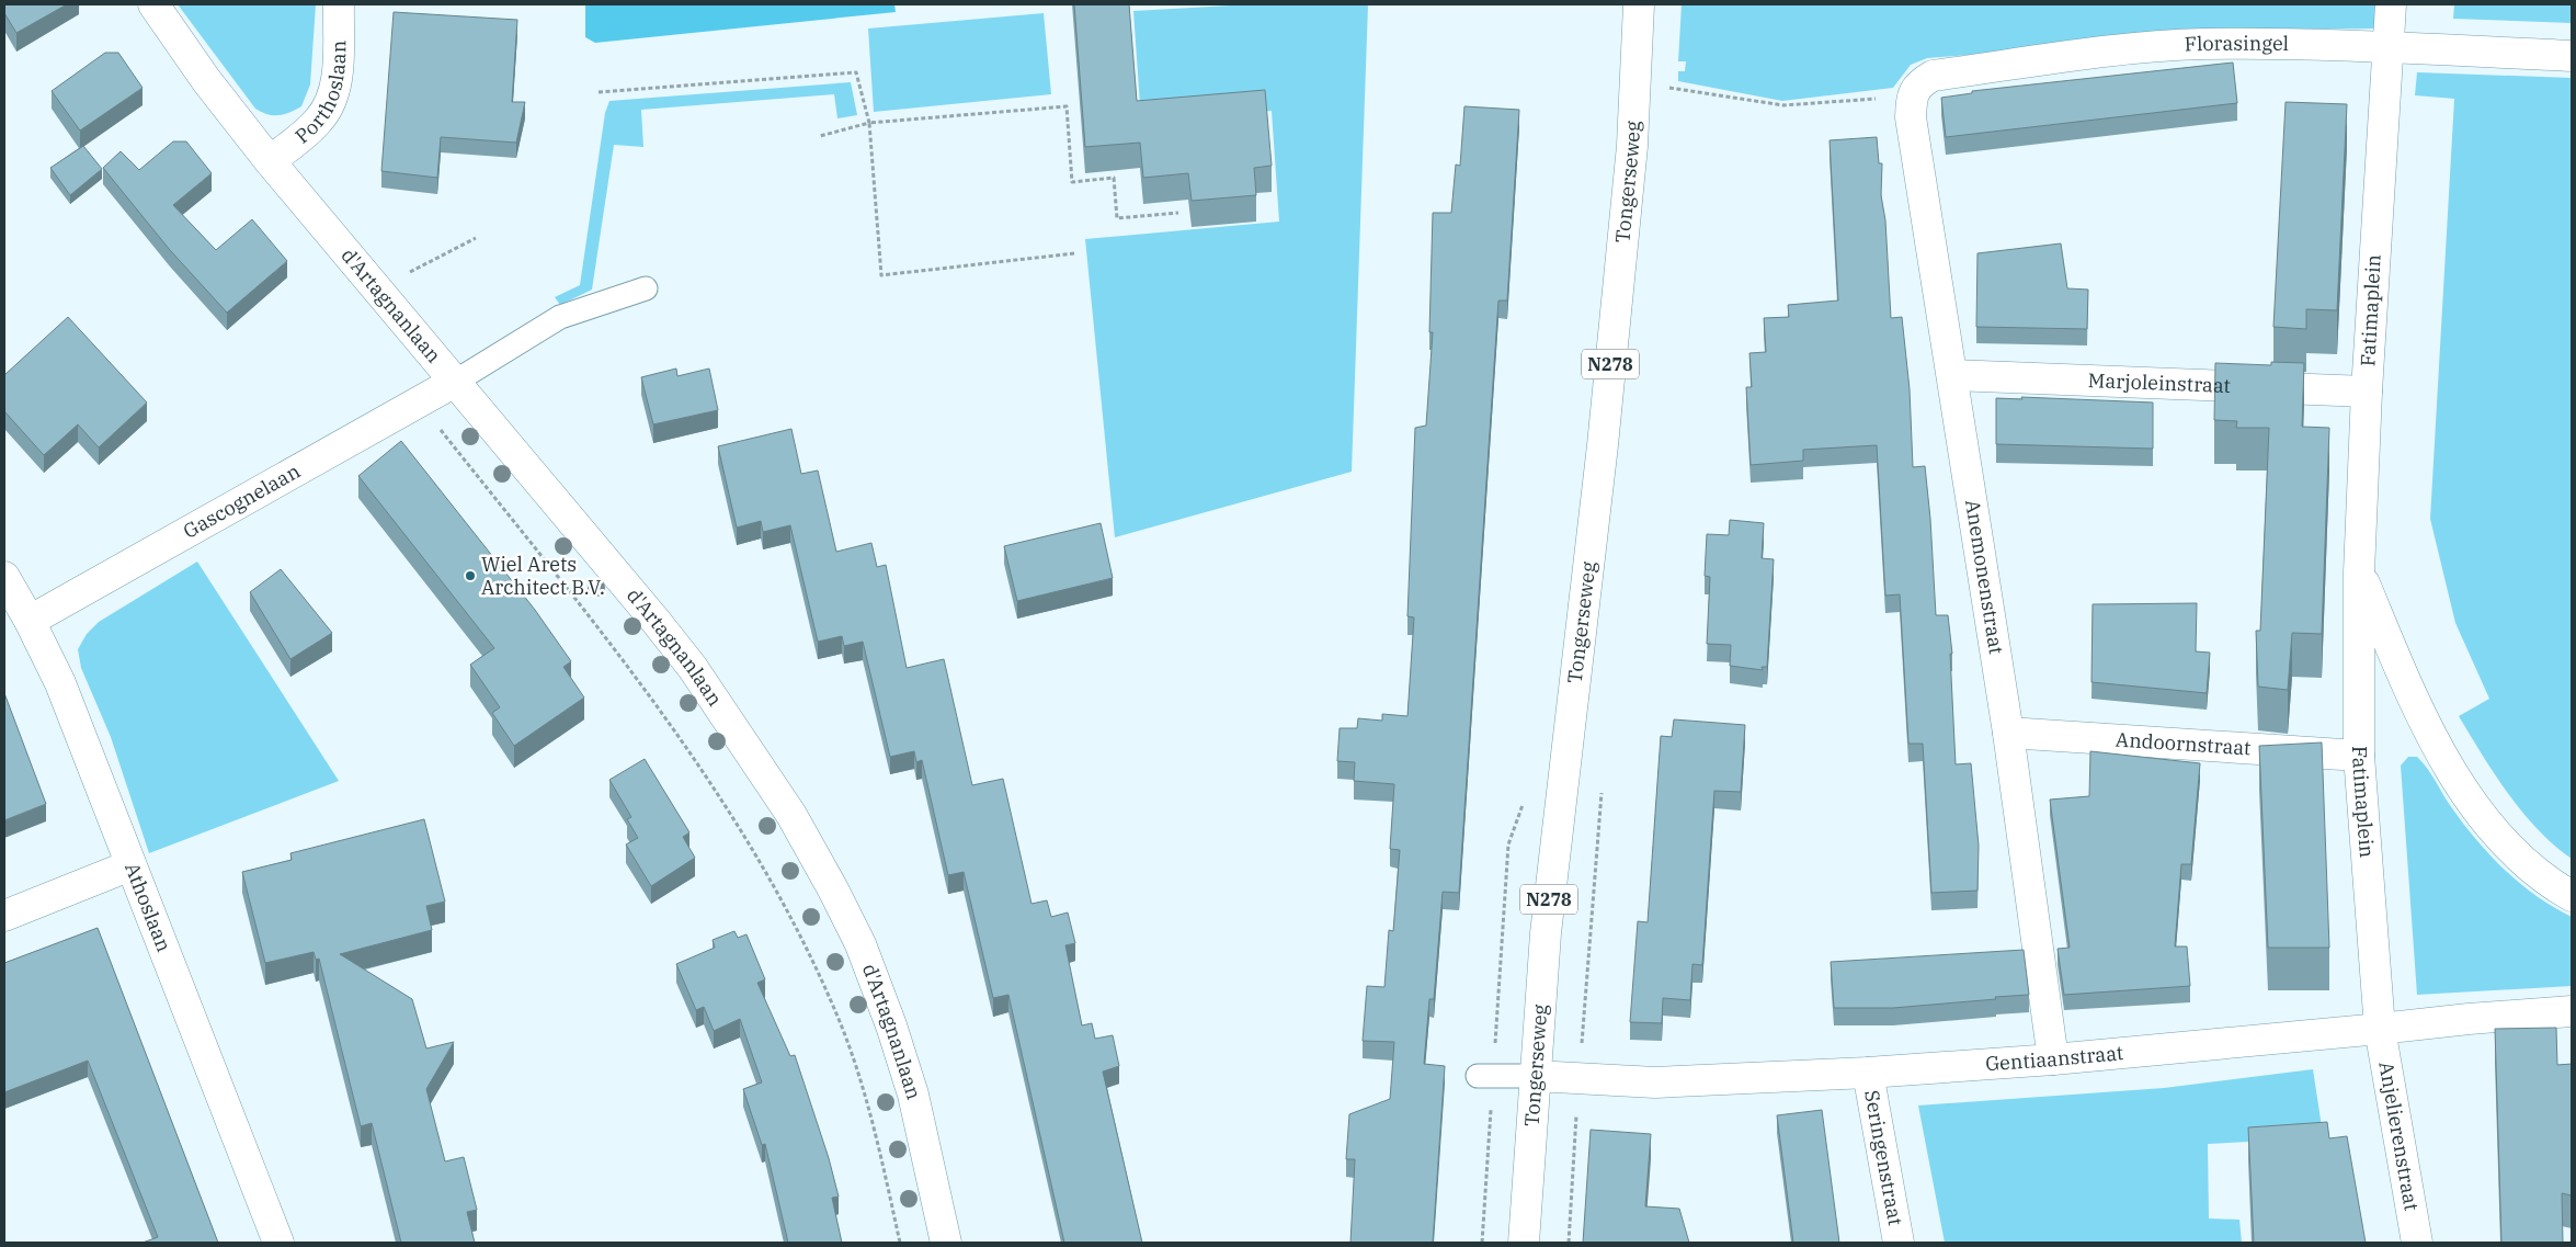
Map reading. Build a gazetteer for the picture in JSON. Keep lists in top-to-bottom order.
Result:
{
  "streets": {
    "street": [
      "Florasingel",
      "Porthoslaan",
      "Tongerseweg",
      "d'Artagnanlaan",
      "Fatimaplein",
      "N278",
      "Marjoleinstraat",
      "Gascognelaan",
      "Anemonenstraat",
      "Andoornstraat",
      "Athoslaan",
      "Gentiaanstraat",
      "Anjelierenstraat",
      "Seringenstraat"
    ]
  },
  "crossings": [
    ["Florasingel", "Fatimaplein"],
    ["Florasingel", "Anemonenstraat"],
    ["Porthoslaan", "d'Artagnanlaan"],
    ["Tongerseweg", "Gentiaanstraat"],
    ["d'Artagnanlaan", "Gascognelaan"],
    ["Fatimaplein", "Marjoleinstraat"],
    ["Fatimaplein", "Andoornstraat"],
    ["Fatimaplein", "Gentiaanstraat"],
    ["Fatimaplein", "Anjelierenstraat"],
    ["Marjoleinstraat", "Anemonenstraat"],
    ["Gascognelaan", "Athoslaan"],
    ["Anemonenstraat", "Andoornstraat"],
    ["Anemonenstraat", "Gentiaanstraat"],
    ["Gentiaanstraat", "Anjelierenstraat"],
    ["Gentiaanstraat", "Seringenstraat"]
  ],
  "places": ["Wiel Arets Architect B.V."]
}
